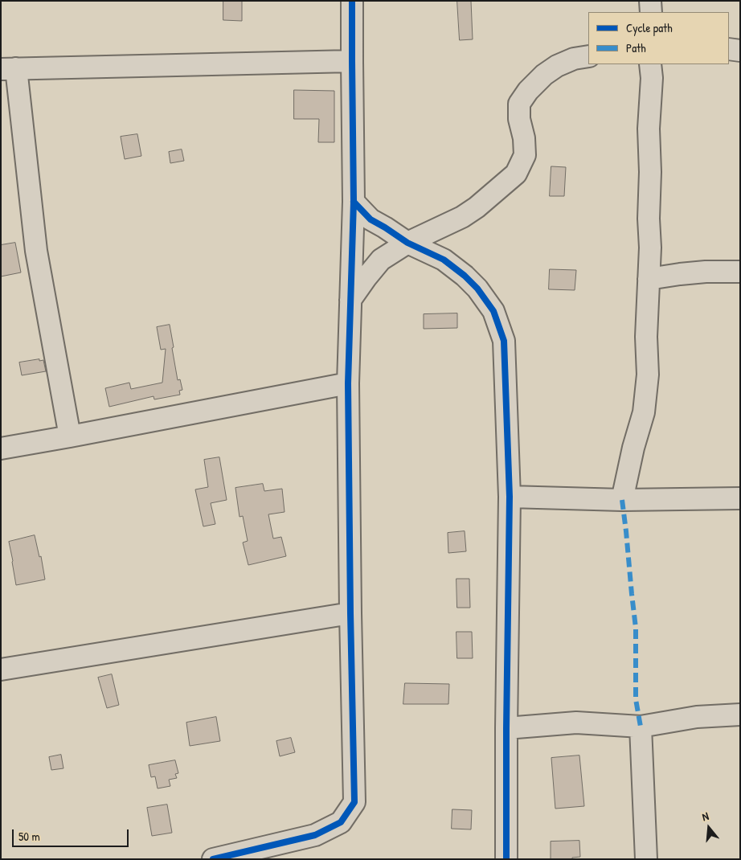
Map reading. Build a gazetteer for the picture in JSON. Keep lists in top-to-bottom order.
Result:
{
  "legend": ["Cycle path", "Path"],
  "scale_bar": "50 m",
  "north": "top"
}
